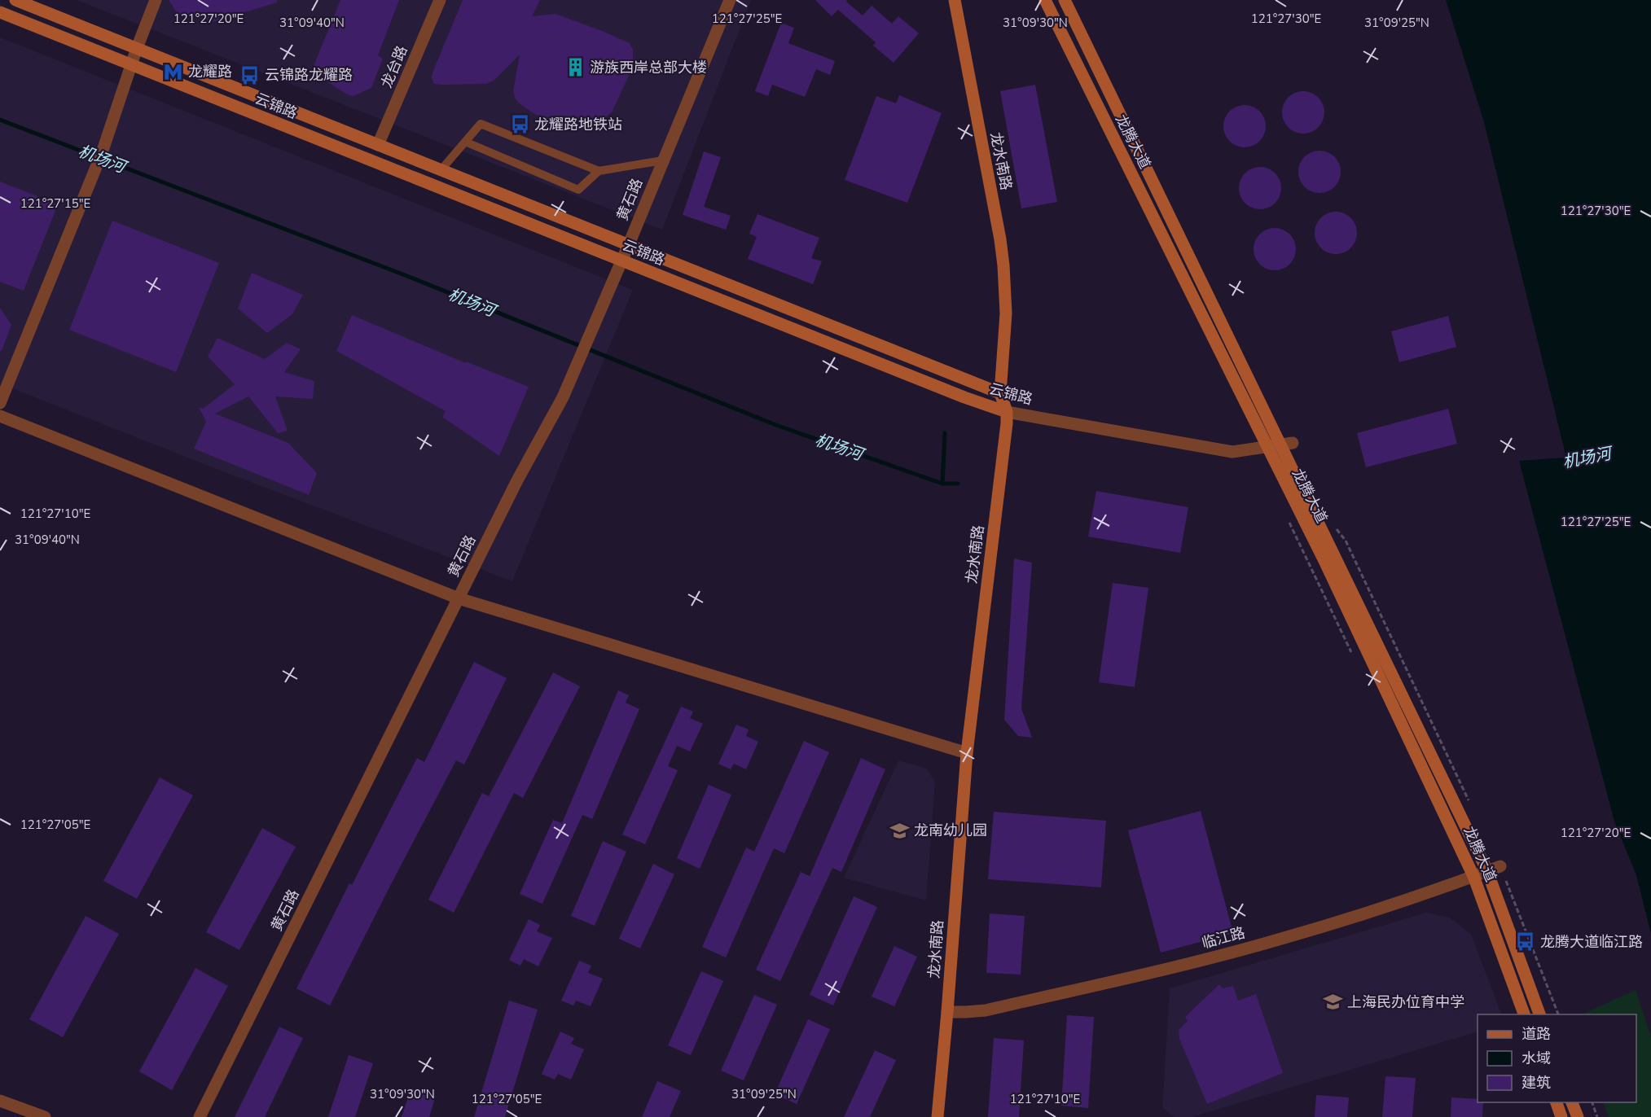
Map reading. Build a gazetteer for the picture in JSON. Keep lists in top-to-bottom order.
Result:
{
  "streets": {
    "main road": ["云锦路", "龙腾大道", "龙水南路"],
    "street": ["龙台路", "黄石路", "临江路"]
  },
  "crossings": [
    ["龙台路", "云锦路"],
    ["云锦路", "龙腾大道"],
    ["云锦路", "龙水南路"],
    ["云锦路", "黄石路"],
    ["龙腾大道", "临江路"],
    ["龙水南路", "临江路"]
  ],
  "water": ["机场河"],
  "places": {
    "building": ["游族西岸总部大楼"],
    "metro station": ["龙耀路"],
    "bus stop": ["云锦路龙耀路", "龙耀路地铁站", "龙腾大道临江路"],
    "school or university": ["龙南幼儿园", "上海民办位育中学"]
  },
  "legend": ["道路", "水域", "建筑"],
  "coordinates": [
    "121°27'20\"E",
    "121°27'25\"E",
    "121°27'30\"E",
    "31°09'40\"N",
    "31°09'30\"N",
    "31°09'25\"N",
    "121°27'15\"E",
    "121°27'10\"E",
    "121°27'05\"E"
  ]
}
